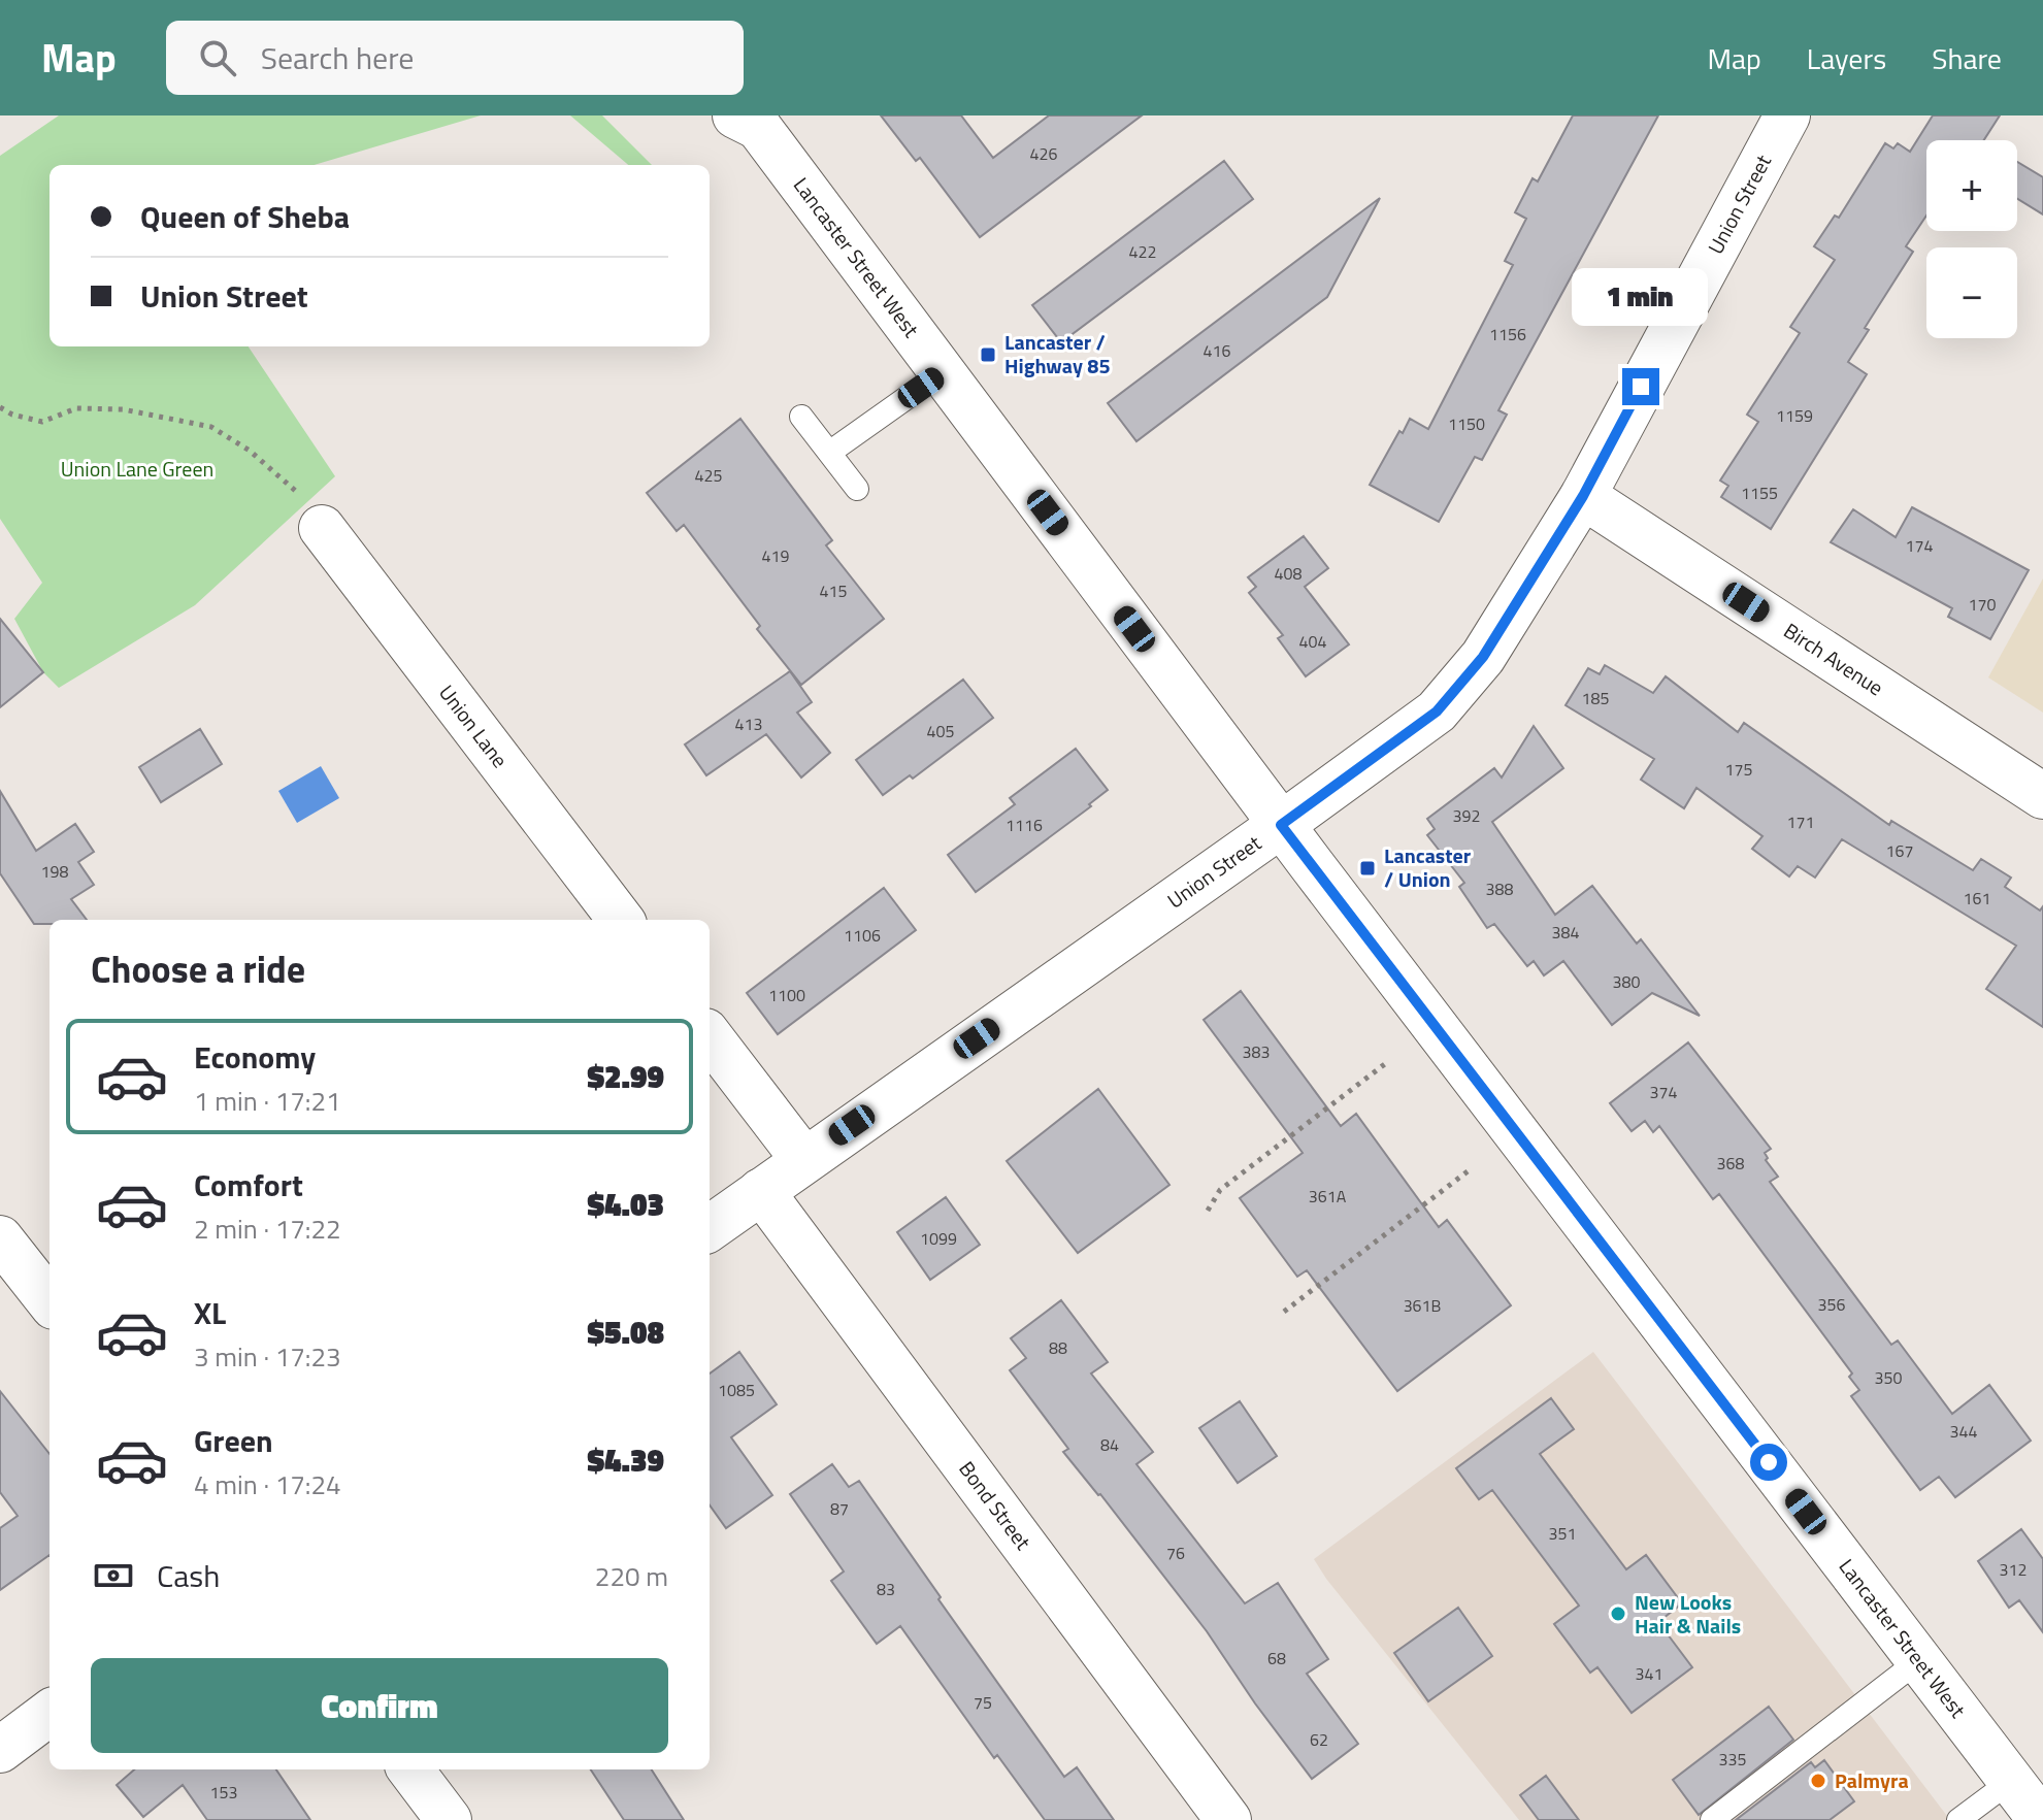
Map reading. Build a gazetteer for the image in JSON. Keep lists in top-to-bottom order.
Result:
{
  "streets": {
    "street": [
      "Union Street",
      "Lancaster Street West",
      "Birch Avenue",
      "Union Lane",
      "Bond Street"
    ]
  },
  "crossings": [
    ["Union Street", "Lancaster Street West"],
    ["Union Street", "Birch Avenue"],
    ["Union Street", "Bond Street"]
  ],
  "parks": ["Union Lane Green"],
  "places": {
    "transit": ["Lancaster / Highway 85", "Lancaster / Union"],
    "other": ["New Looks Hair & Nails", "Palmyra"]
  },
  "house_numbers": [
    "426",
    "422",
    "1156",
    "416",
    "1159",
    "1150",
    "425",
    "1155",
    "174",
    "419",
    "408",
    "415",
    "170",
    "404",
    "185",
    "413",
    "405",
    "175",
    "392",
    "171",
    "1116",
    "167",
    "198",
    "388",
    "161",
    "384",
    "1106",
    "380",
    "1100",
    "383",
    "374",
    "368",
    "361A",
    "1099",
    "356",
    "361B",
    "88",
    "350",
    "1085",
    "344",
    "84",
    "87",
    "351",
    "76",
    "312",
    "83",
    "68",
    "341",
    "75",
    "62",
    "335",
    "153"
  ],
  "page": {
    "header": "Map",
    "search": "Search here",
    "nav": ["Map", "Layers", "Share"],
    "map_buttons": ["+", "−"],
    "banner": ["Queen of Sheba", "Union Street"],
    "bubble": "1 min",
    "heading": "Choose a ride",
    "list": [
      {
        "name": "Economy",
        "note": "1 min · 17:21",
        "value": "$2.99"
      },
      {
        "name": "Comfort",
        "note": "2 min · 17:22",
        "value": "$4.03"
      },
      {
        "name": "XL",
        "note": "3 min · 17:23",
        "value": "$5.08"
      },
      {
        "name": "Green",
        "note": "4 min · 17:24",
        "value": "$4.39"
      }
    ],
    "pay": ["Cash", "220 m"],
    "buttons": "Confirm"
  }
}
